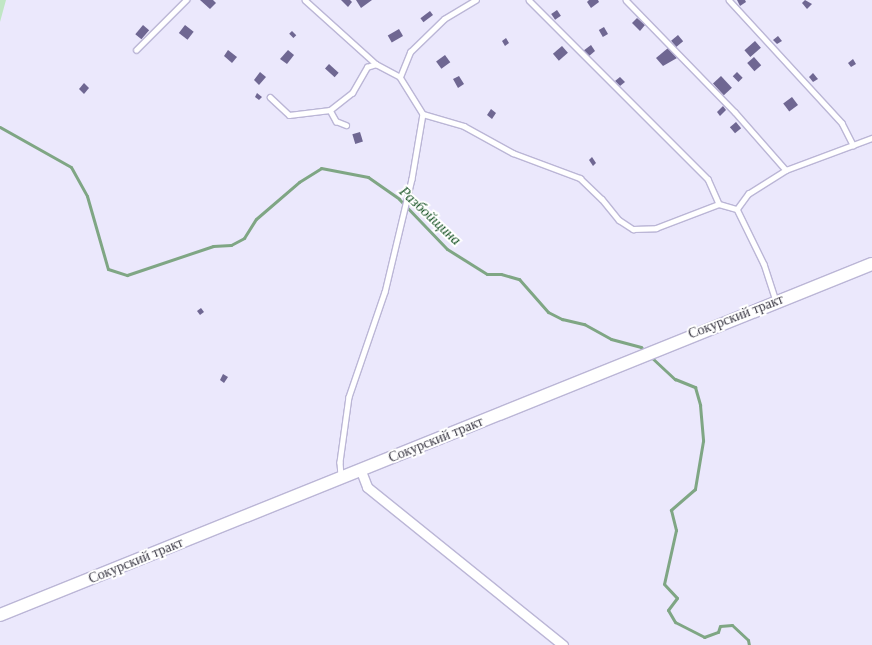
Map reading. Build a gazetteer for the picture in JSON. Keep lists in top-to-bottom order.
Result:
{
  "streets": {
    "street": ["Сокурский тракт"]
  },
  "water": ["Разбойщина"]
}
